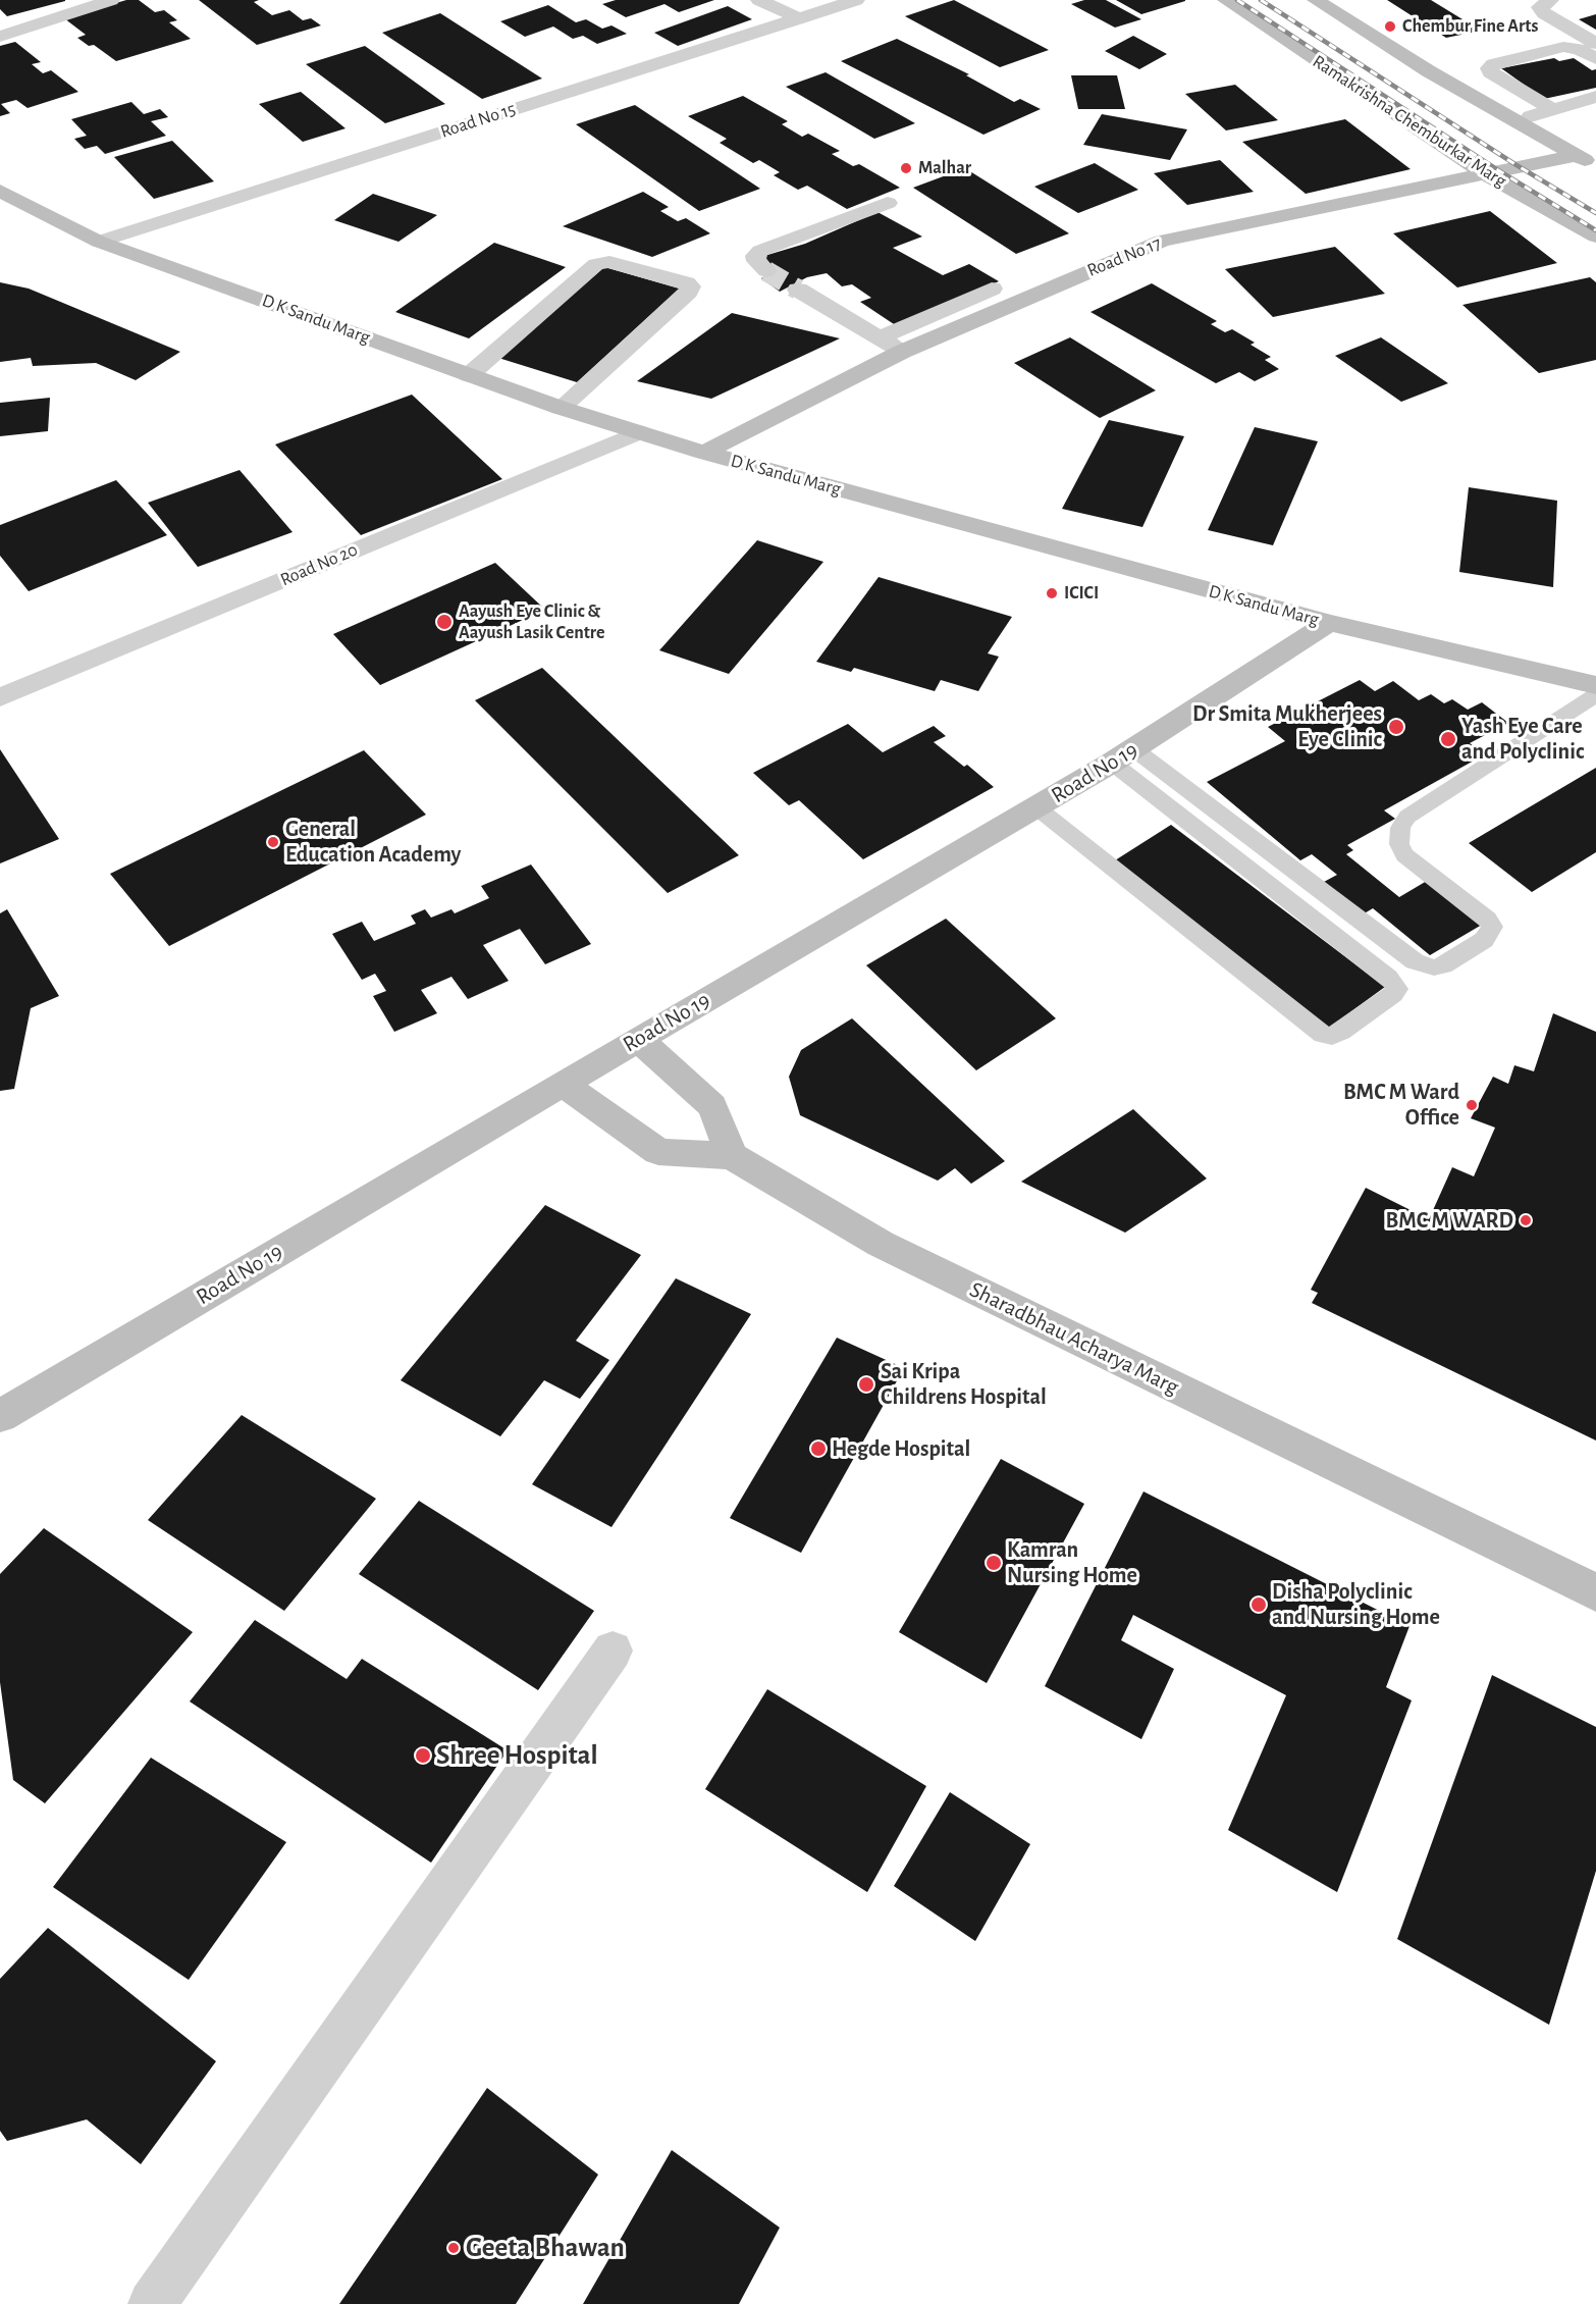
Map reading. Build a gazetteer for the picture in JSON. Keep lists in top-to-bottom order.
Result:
{
  "streets": {
    "main road": [
      "Ramakrishna Chemburkar Marg",
      "Road No 17",
      "D K Sandu Marg",
      "Road No 19",
      "Sharadbhau Acharya Marg"
    ],
    "street": ["Road No 15", "Road No 20"]
  },
  "crossings": [
    ["Road No 15", "D K Sandu Marg"],
    ["Ramakrishna Chemburkar Marg", "Road No 17"],
    ["Road No 17", "D K Sandu Marg"],
    ["D K Sandu Marg", "Road No 20"],
    ["D K Sandu Marg", "Road No 19"],
    ["Road No 19", "Sharadbhau Acharya Marg"]
  ],
  "places": [
    "Chembur Fine Arts",
    "Malhar",
    "ICICI",
    "Aayush Eye Clinic & Aayush Lasik Centre",
    "Dr Smita Mukherjees Eye Clinic",
    "Yash Eye Care and Polyclinic",
    "General Education Academy",
    "BMC M Ward Office",
    "BMC M WARD",
    "Sai Kripa Childrens Hospital",
    "Hegde Hospital",
    "Kamran Nursing Home",
    "Disha Polyclinic and Nursing Home",
    "Shree Hospital",
    "Geeta Bhawan"
  ]
}
